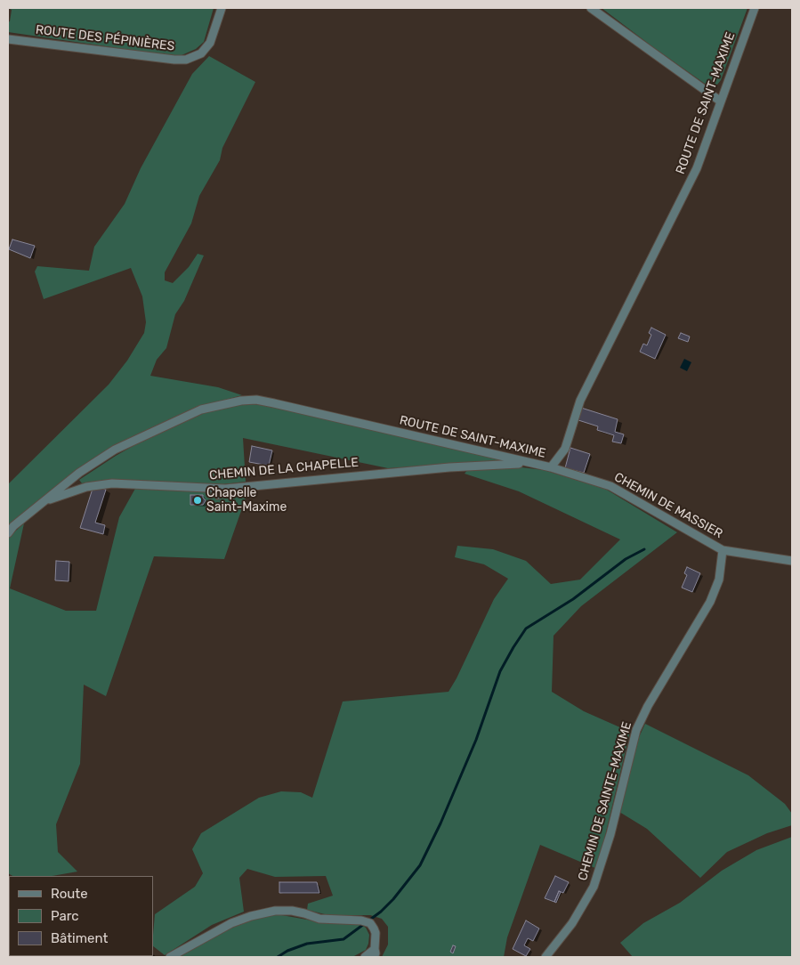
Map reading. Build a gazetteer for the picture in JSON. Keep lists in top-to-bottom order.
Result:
{
  "streets": {
    "street": [
      "ROUTE DES PÉPINIÈRES",
      "ROUTE DE SAINT-MAXIME",
      "CHEMIN DE LA CHAPELLE",
      "CHEMIN DE MASSIER",
      "CHEMIN DE SAINTE-MAXIME"
    ]
  },
  "crossings": [
    ["ROUTE DE SAINT-MAXIME", "CHEMIN DE LA CHAPELLE"],
    ["ROUTE DE SAINT-MAXIME", "CHEMIN DE MASSIER"],
    ["CHEMIN DE MASSIER", "CHEMIN DE SAINTE-MAXIME"]
  ],
  "places": ["Chapelle Saint-Maxime"],
  "legend": ["Route", "Parc", "Bâtiment"]
}
